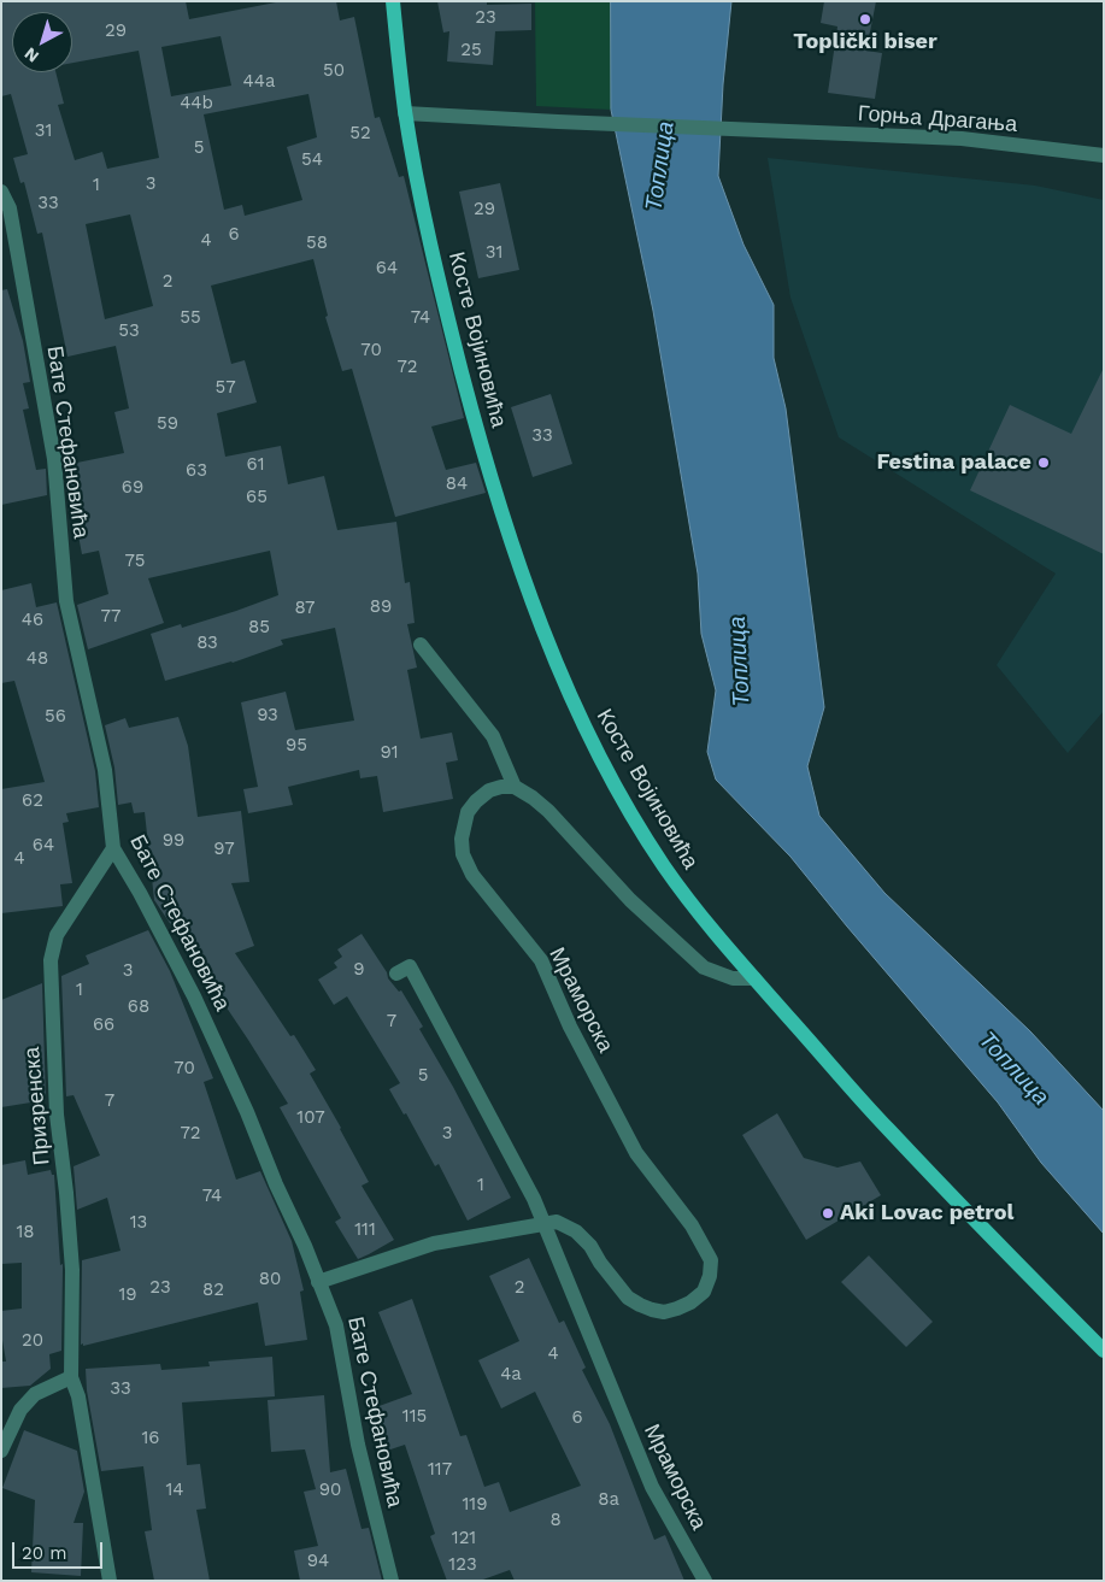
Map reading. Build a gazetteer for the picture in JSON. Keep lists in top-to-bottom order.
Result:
{
  "streets": {
    "main road": ["Косте Војиновића"],
    "street": [
      "Горња Драгања",
      "Бате Стефановића",
      "Мраморска",
      "Призренска"
    ]
  },
  "crossings": [
    ["Горња Драгања", "Косте Војиновића"],
    ["Бате Стефановића", "Мраморска"],
    ["Бате Стефановића", "Призренска"]
  ],
  "water": ["Топлица"],
  "places": ["Toplički biser", "Festina palace", "Aki Lovac petrol"],
  "house_numbers": [
    "23",
    "29",
    "25",
    "50",
    "44a",
    "44b",
    "31",
    "52",
    "5",
    "54",
    "3",
    "1",
    "33",
    "29",
    "6",
    "4",
    "58",
    "31",
    "64",
    "2",
    "55",
    "74",
    "53",
    "70",
    "72",
    "57",
    "59",
    "33",
    "61",
    "63",
    "84",
    "69",
    "65",
    "75",
    "89",
    "87",
    "77",
    "46",
    "85",
    "83",
    "48",
    "93",
    "56",
    "95",
    "91",
    "62",
    "99",
    "64",
    "97",
    "4",
    "9",
    "3",
    "1",
    "68",
    "7",
    "66",
    "70",
    "5",
    "7",
    "107",
    "72",
    "3",
    "1",
    "74",
    "13",
    "111",
    "18",
    "80",
    "23",
    "2",
    "82",
    "19",
    "20",
    "4",
    "4a",
    "33",
    "115",
    "6",
    "16",
    "117",
    "14",
    "90",
    "8a",
    "119",
    "8",
    "121",
    "94",
    "123"
  ],
  "scale_bar": "20 m",
  "north": "bottom left"
}
